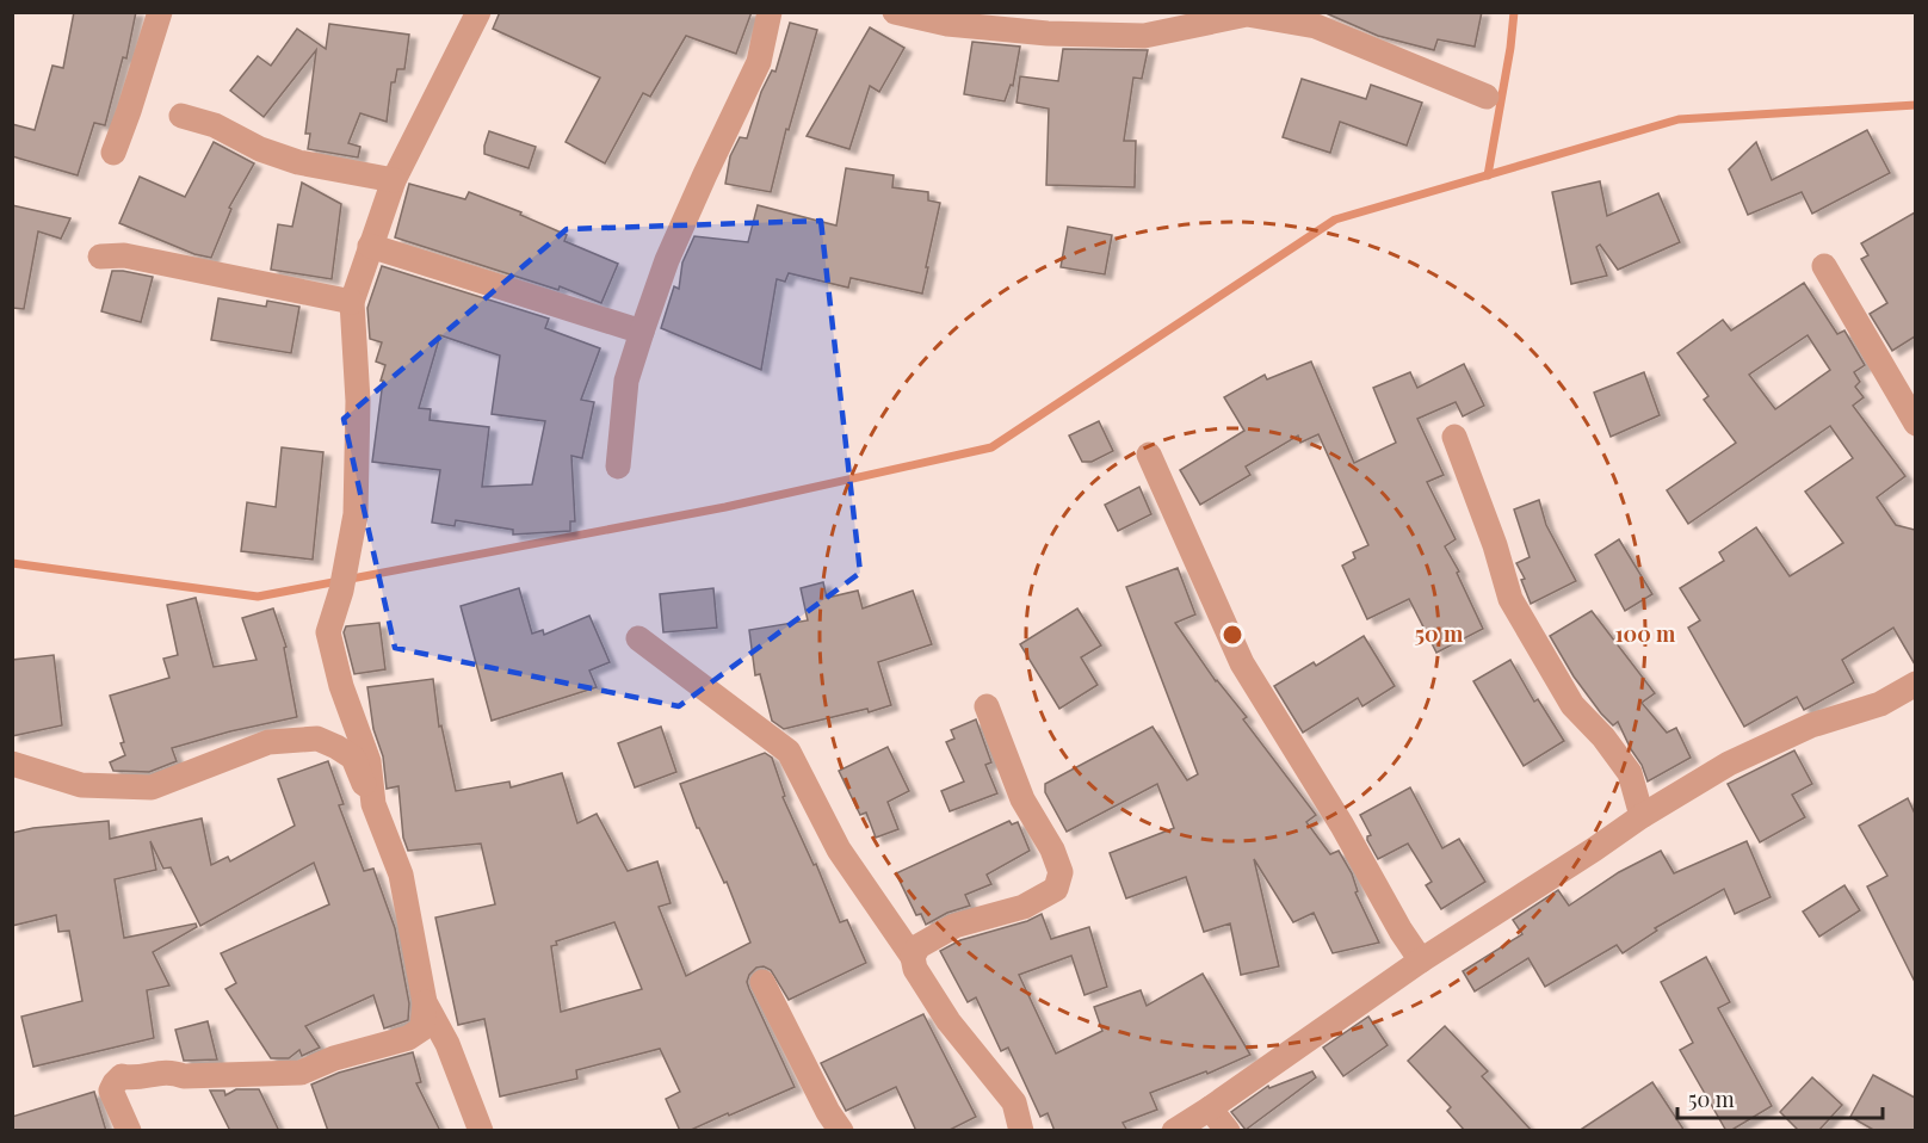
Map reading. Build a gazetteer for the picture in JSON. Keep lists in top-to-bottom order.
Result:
{
  "scale_bar": "50 m",
  "rings": ["50 m", "100 m"]
}
